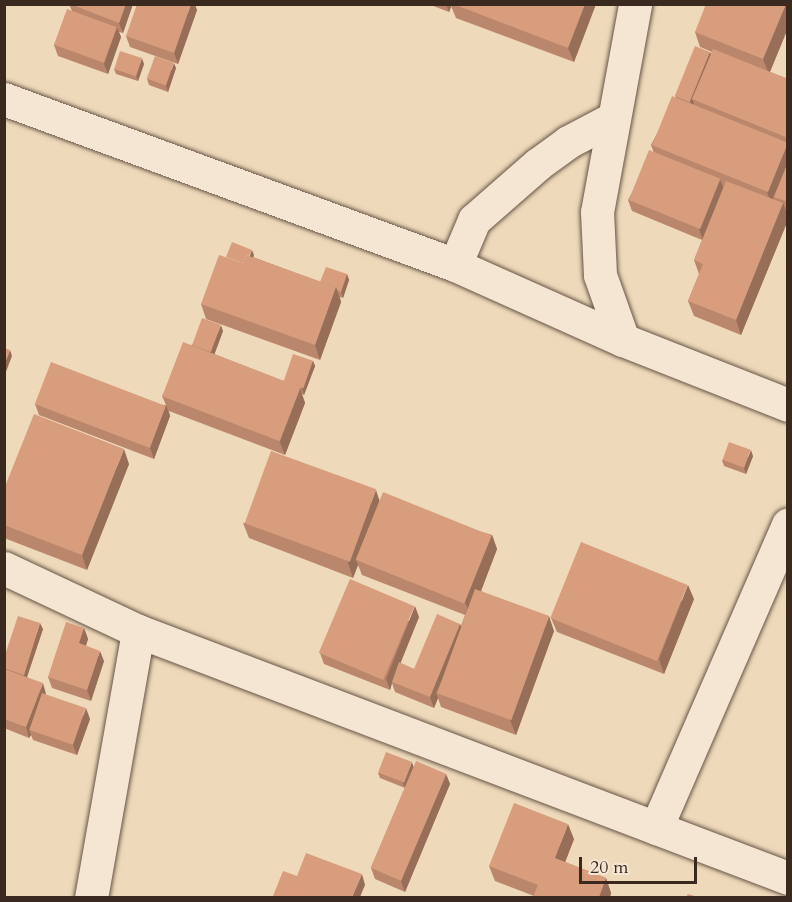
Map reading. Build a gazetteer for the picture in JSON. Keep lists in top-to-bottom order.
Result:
{
  "scale_bar": "20 m"
}
